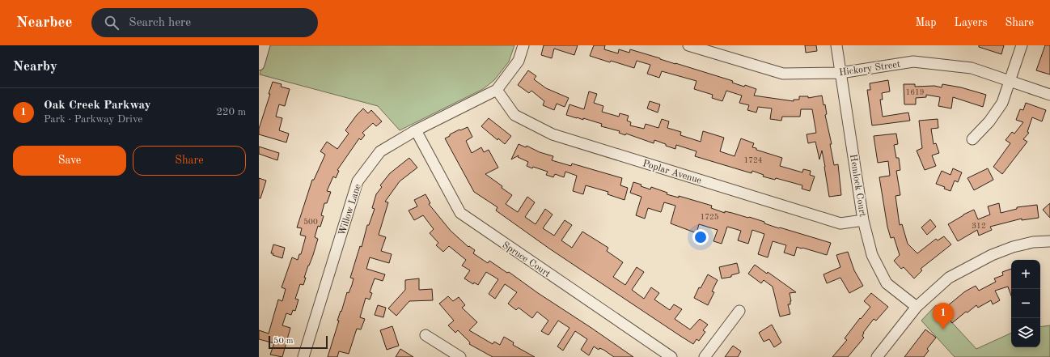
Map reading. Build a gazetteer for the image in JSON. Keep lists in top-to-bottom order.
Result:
{
  "streets": {
    "street": [
      "Hickory Street",
      "Poplar Avenue",
      "Hemlock Court",
      "Willow Lane",
      "Spruce Court"
    ]
  },
  "crossings": [
    ["Hickory Street", "Hemlock Court"],
    ["Poplar Avenue", "Hemlock Court"],
    ["Poplar Avenue", "Willow Lane"],
    ["Willow Lane", "Spruce Court"]
  ],
  "house_numbers": [
    "1619",
    "1724",
    "1725",
    "500",
    "312"
  ],
  "scale_bar": "50 m",
  "page": {
    "header": "Nearbee",
    "search": "Search here",
    "nav": ["Map", "Layers", "Share"],
    "heading": "Nearby",
    "list": [
      {
        "mark": "1",
        "name": "Oak Creek Parkway",
        "note": "Park · Parkway Drive",
        "value": "220 m"
      }
    ],
    "buttons": ["Save", "Share"],
    "map_buttons": ["+", "−"],
    "pins": "1",
    "scale": "50 m"
  }
}
